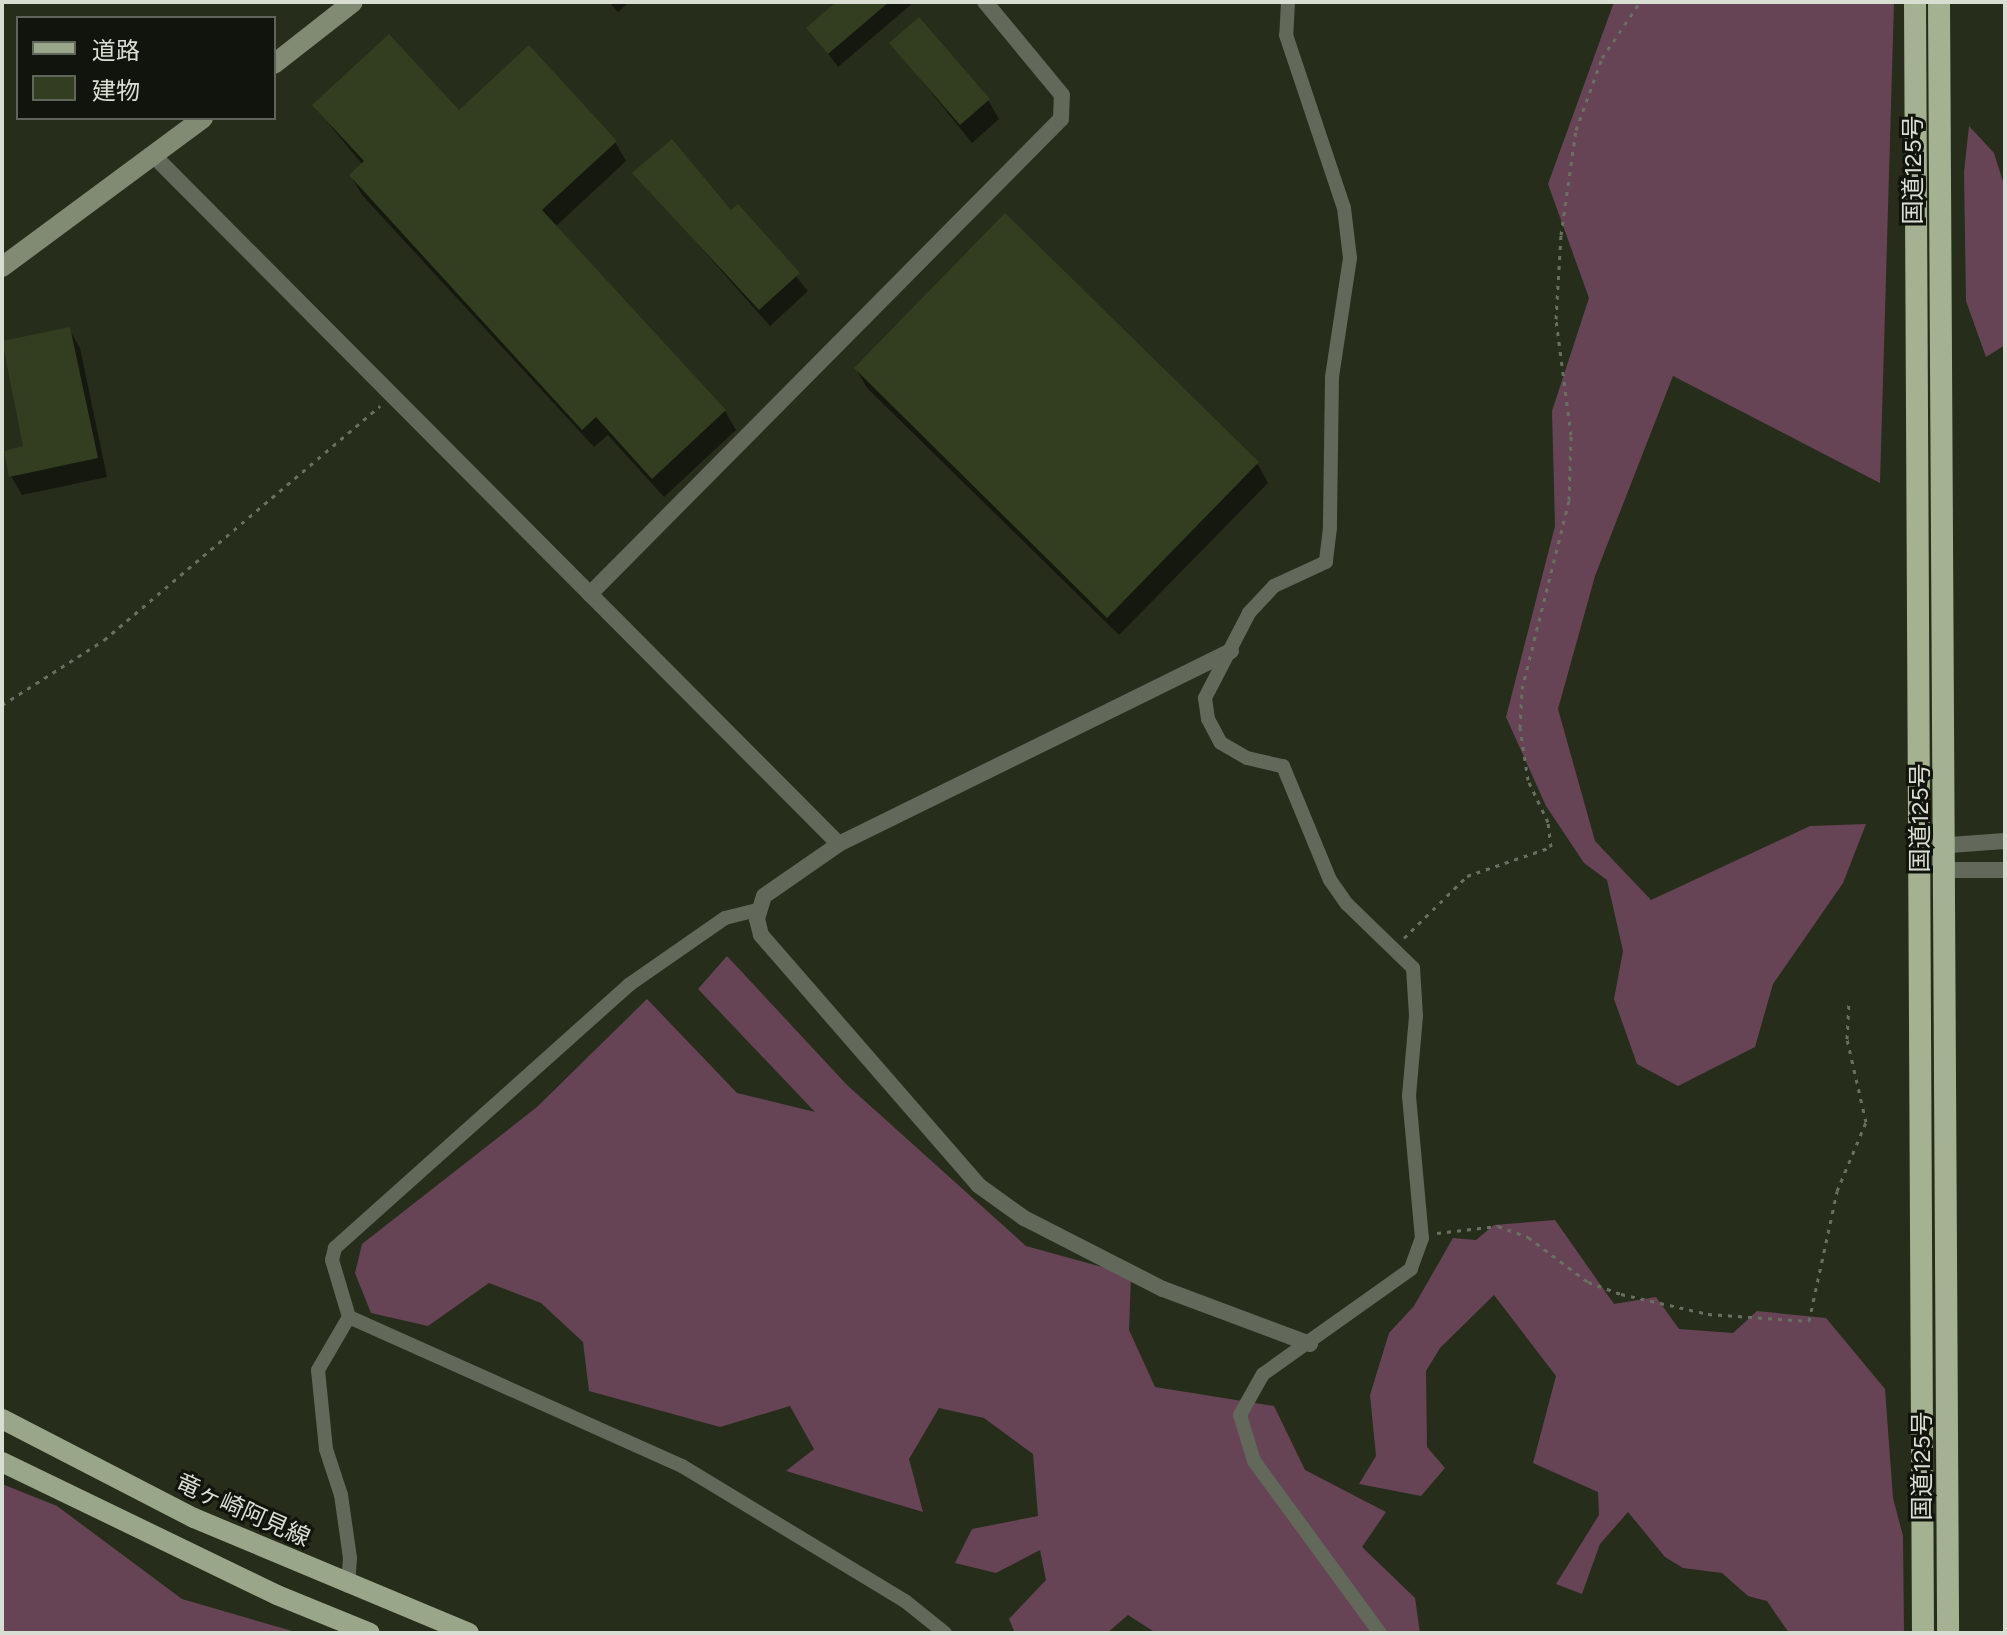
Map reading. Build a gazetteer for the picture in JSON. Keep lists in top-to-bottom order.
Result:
{
  "streets": {
    "highway": ["国道125号"],
    "main road": ["竜ヶ崎阿見線"]
  },
  "legend": ["道路", "建物"]
}
